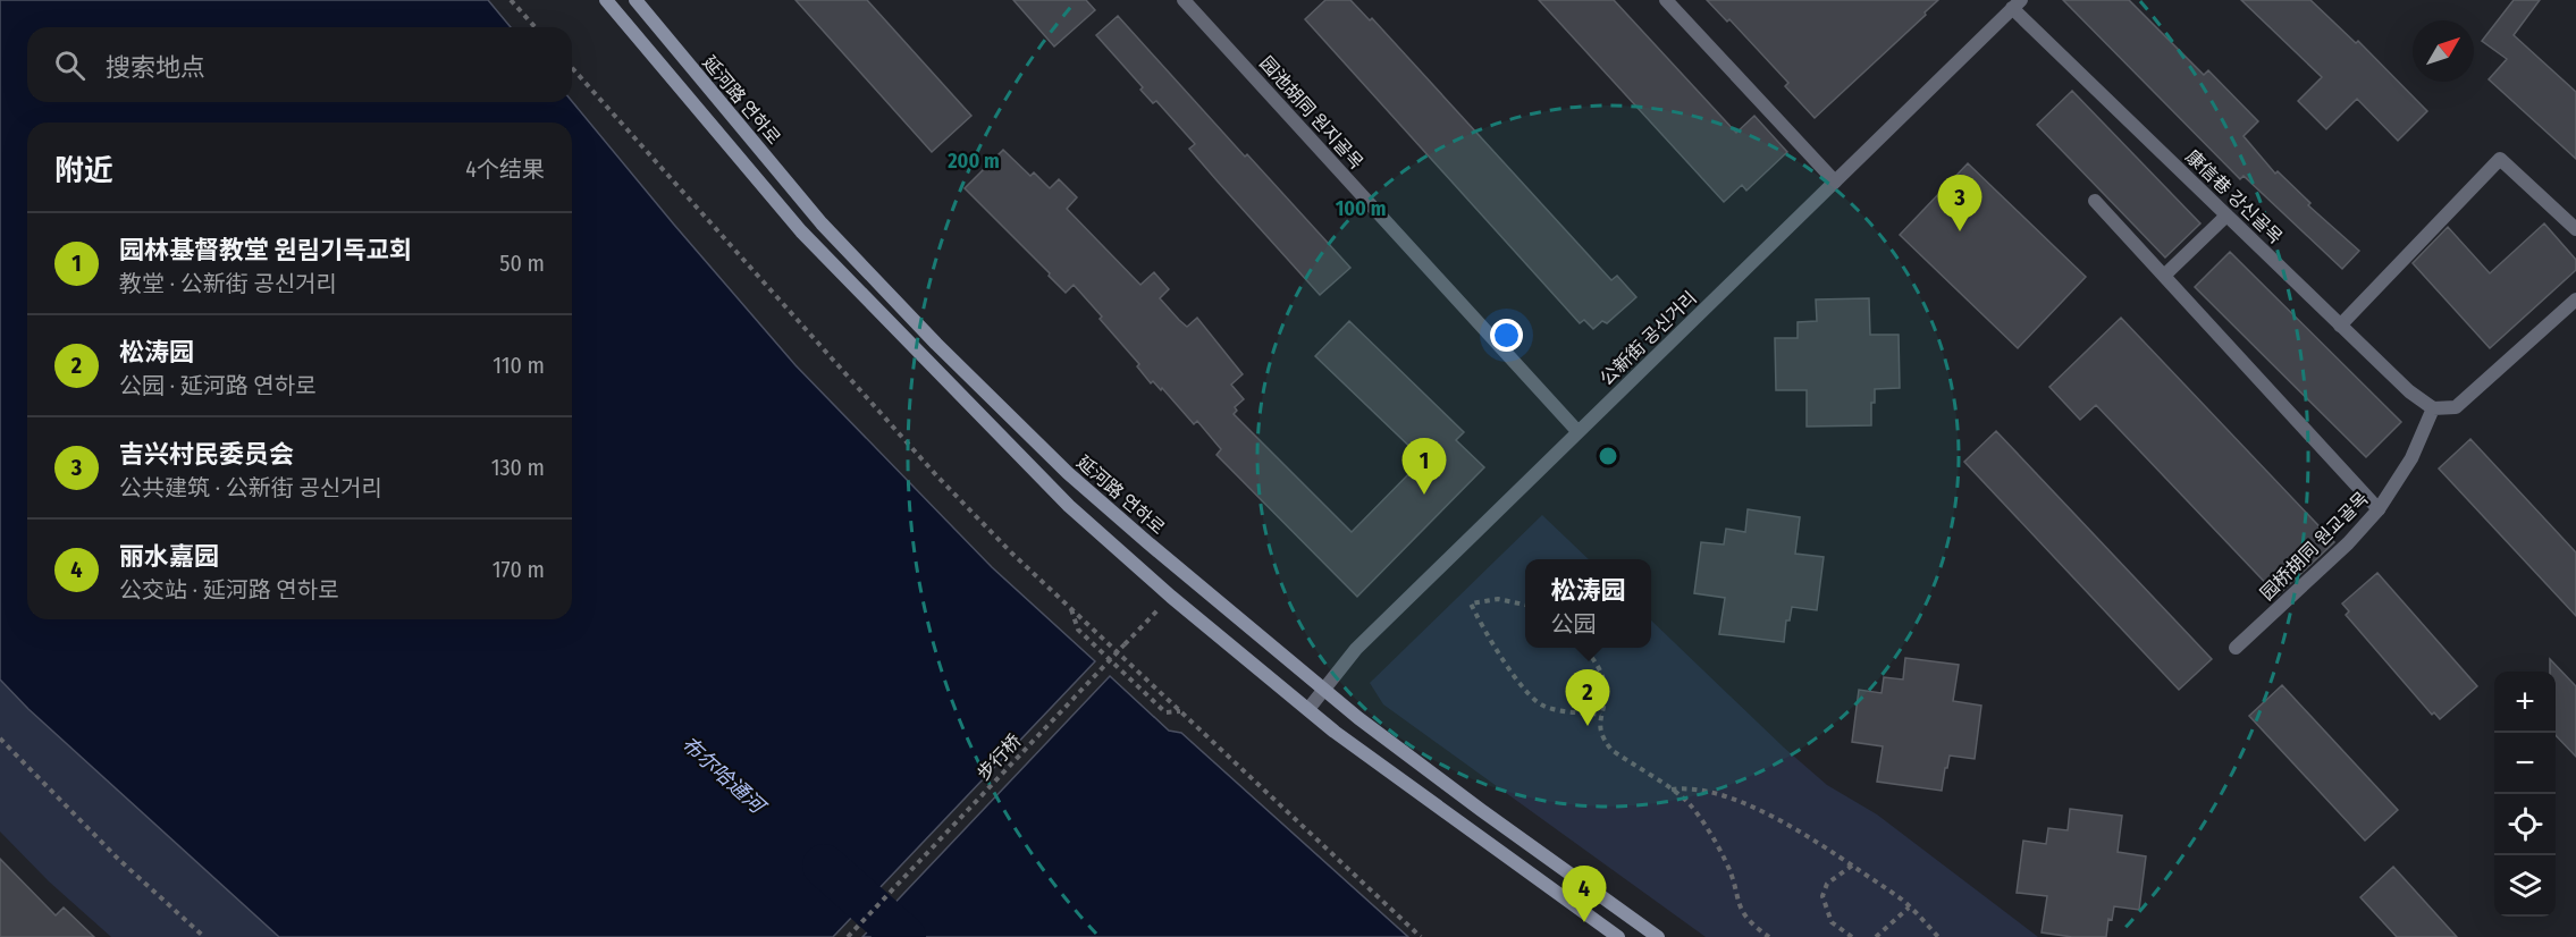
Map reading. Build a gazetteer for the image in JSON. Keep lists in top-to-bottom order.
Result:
{
  "streets": {
    "main road": ["延河路 연하로"],
    "street": [
      "园池胡同 원지골목",
      "康信巷 강신골목",
      "公新街 공신거리",
      "园桥胡同 원교골목"
    ],
    "path": ["步行桥"]
  },
  "crossings": [
    ["延河路 연하로", "公新街 공신거리"],
    ["园池胡同 원지골목", "公新街 공신거리"],
    ["康信巷 강신골목", "公新街 공신거리"],
    ["康信巷 강신골목", "园桥胡同 원교골목"]
  ],
  "water": ["布尔哈通河"],
  "north": "top right",
  "page": {
    "search": "搜索地点",
    "heading": ["附近", "4个结果"],
    "pins": [
      "3",
      "1",
      "2",
      "4"
    ],
    "list": [
      {
        "mark": "1",
        "name": "园林基督教堂 원림기독교회",
        "note": "教堂 · 公新街 공신거리",
        "value": "50 m"
      },
      {
        "mark": "2",
        "name": "松涛园",
        "note": "公园 · 延河路 연하로",
        "value": "110 m"
      },
      {
        "mark": "3",
        "name": "吉兴村民委员会",
        "note": "公共建筑 · 公新街 공신거리",
        "value": "130 m"
      },
      {
        "mark": "4",
        "name": "丽水嘉园",
        "note": "公交站 · 延河路 연하로",
        "value": "170 m"
      }
    ],
    "popup": ["松涛园", "公园"],
    "map_buttons": ["+", "−"]
  },
  "rings": ["200 m", "100 m"]
}
